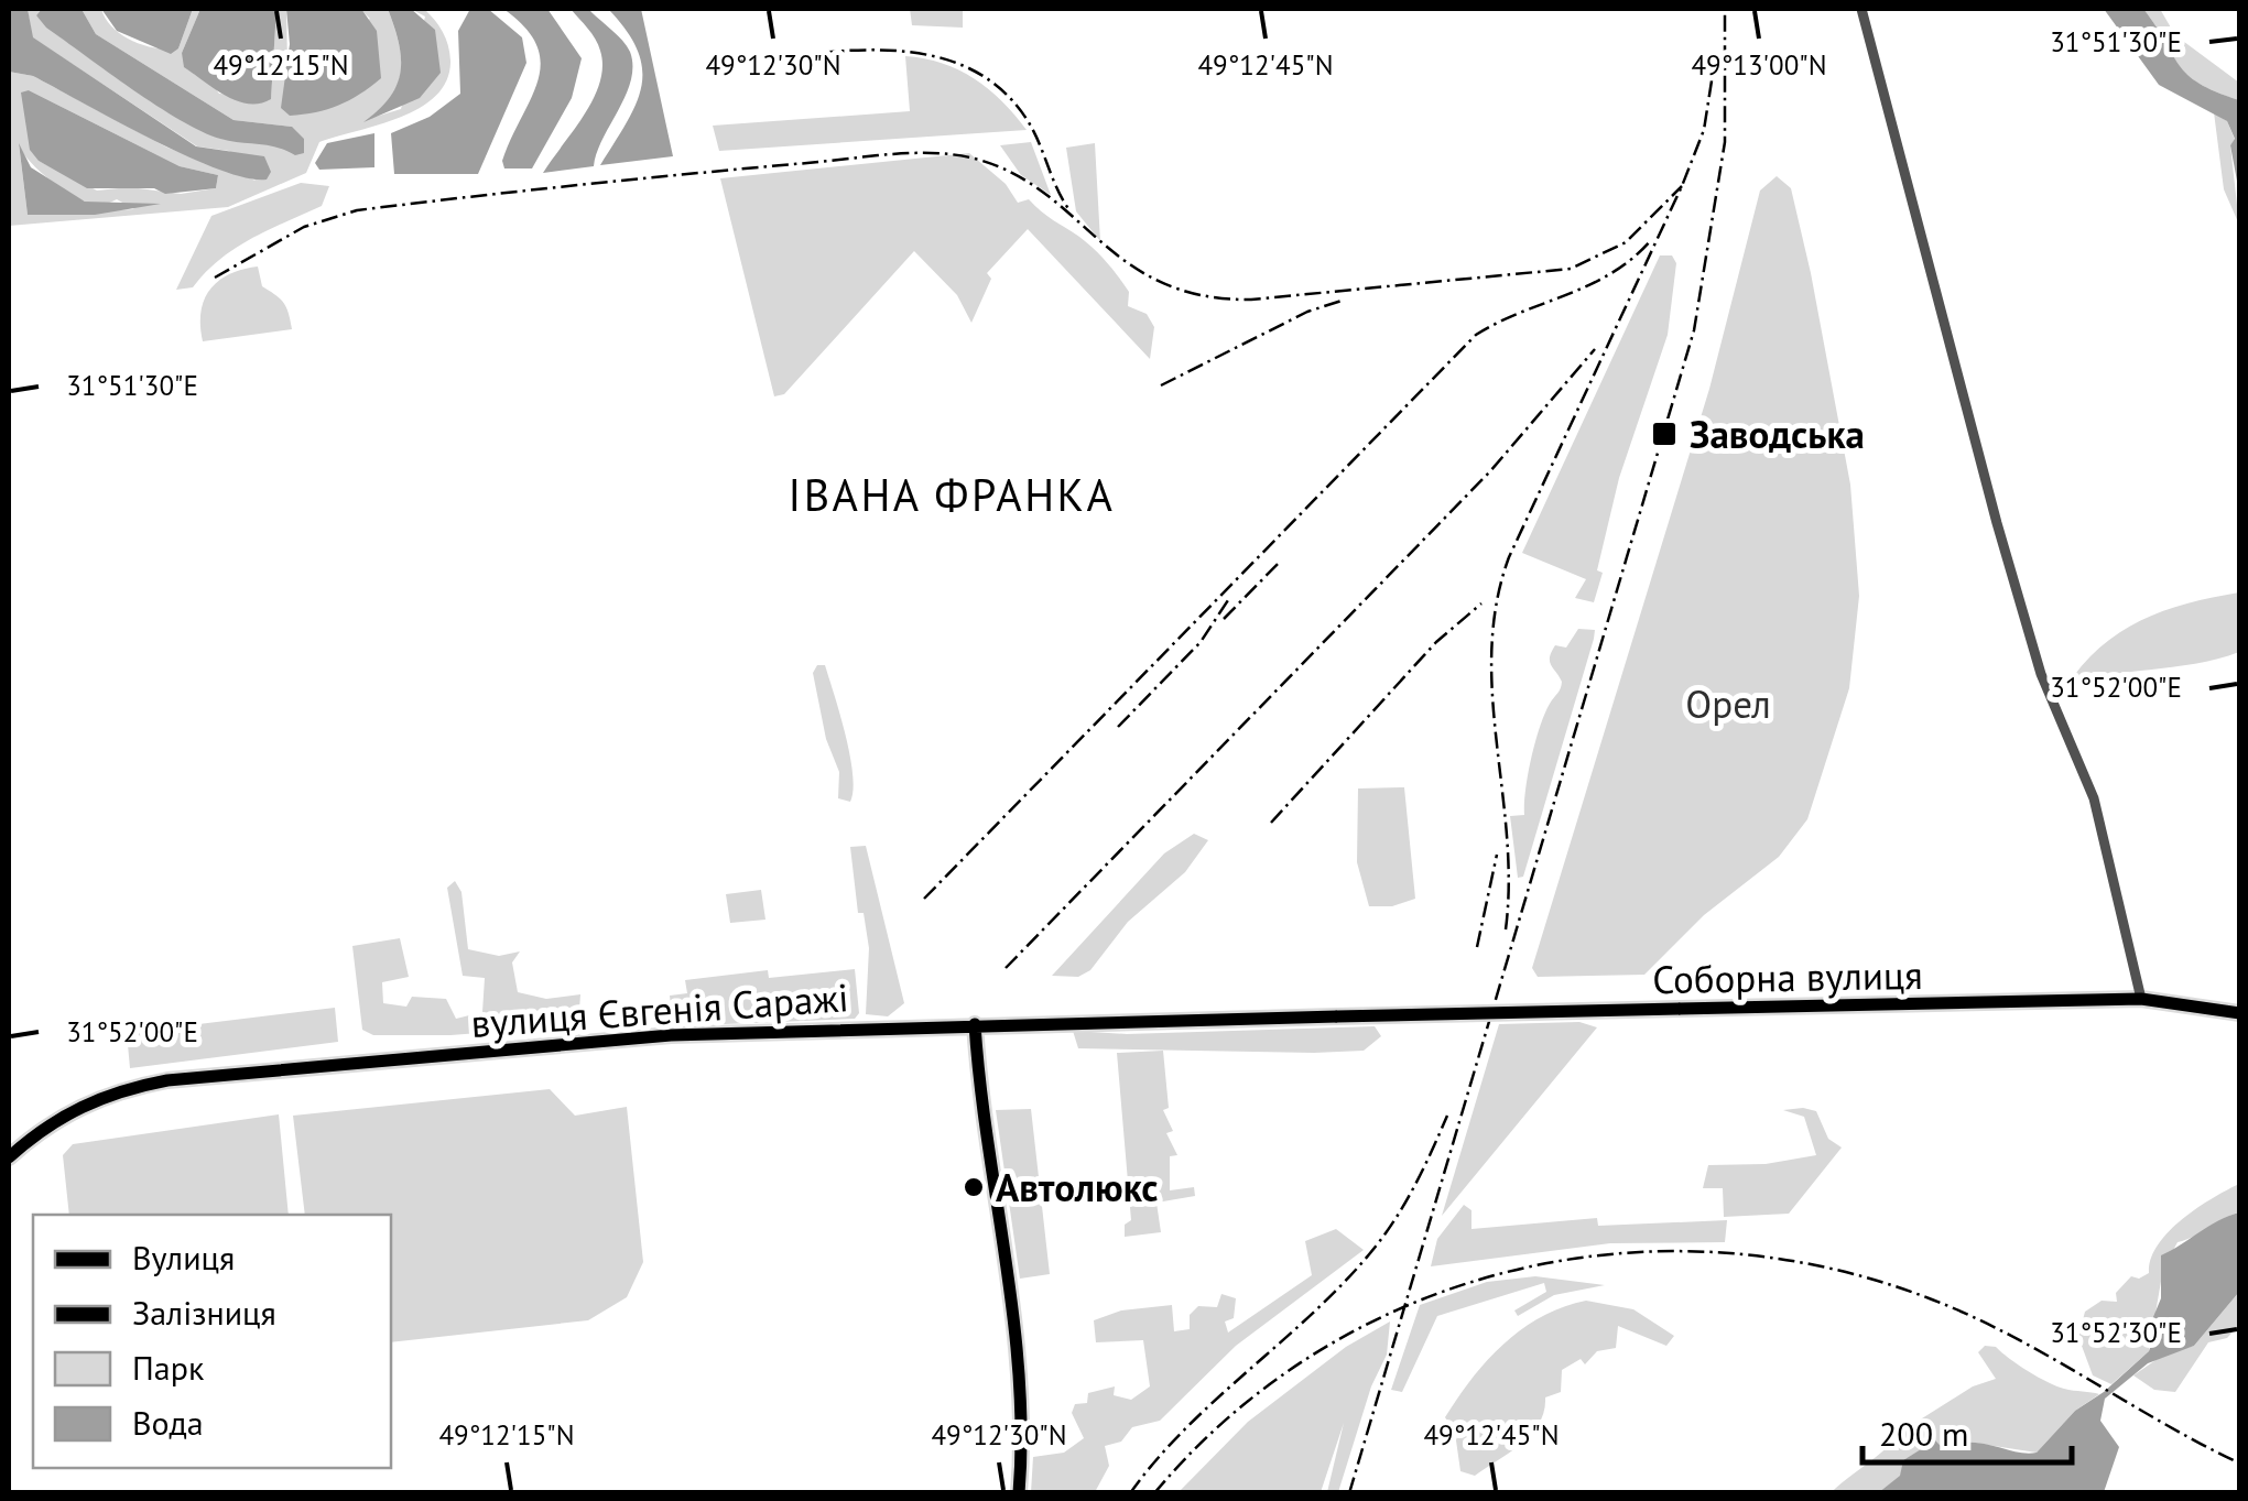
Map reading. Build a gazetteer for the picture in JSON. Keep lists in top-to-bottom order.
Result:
{
  "streets": {
    "main road": ["Соборна вулиця", "вулиця Євгенія Саражі"]
  },
  "crossings": [
    ["Соборна вулиця", "вулиця Євгенія Саражі"]
  ],
  "districts": ["ІВАНА ФРАНКА"],
  "parks": ["Орел"],
  "places": {
    "transit": ["Заводська"],
    "other": ["Автолюкс"]
  },
  "legend": [
    "Вулиця",
    "Залізниця",
    "Парк",
    "Вода"
  ],
  "scale_bar": "200 m",
  "coordinates": [
    "31°51'30\"E",
    "49°12'15\"N",
    "49°12'30\"N",
    "49°12'45\"N",
    "49°13'00\"N",
    "31°52'00\"E",
    "31°52'30\"E"
  ]
}
